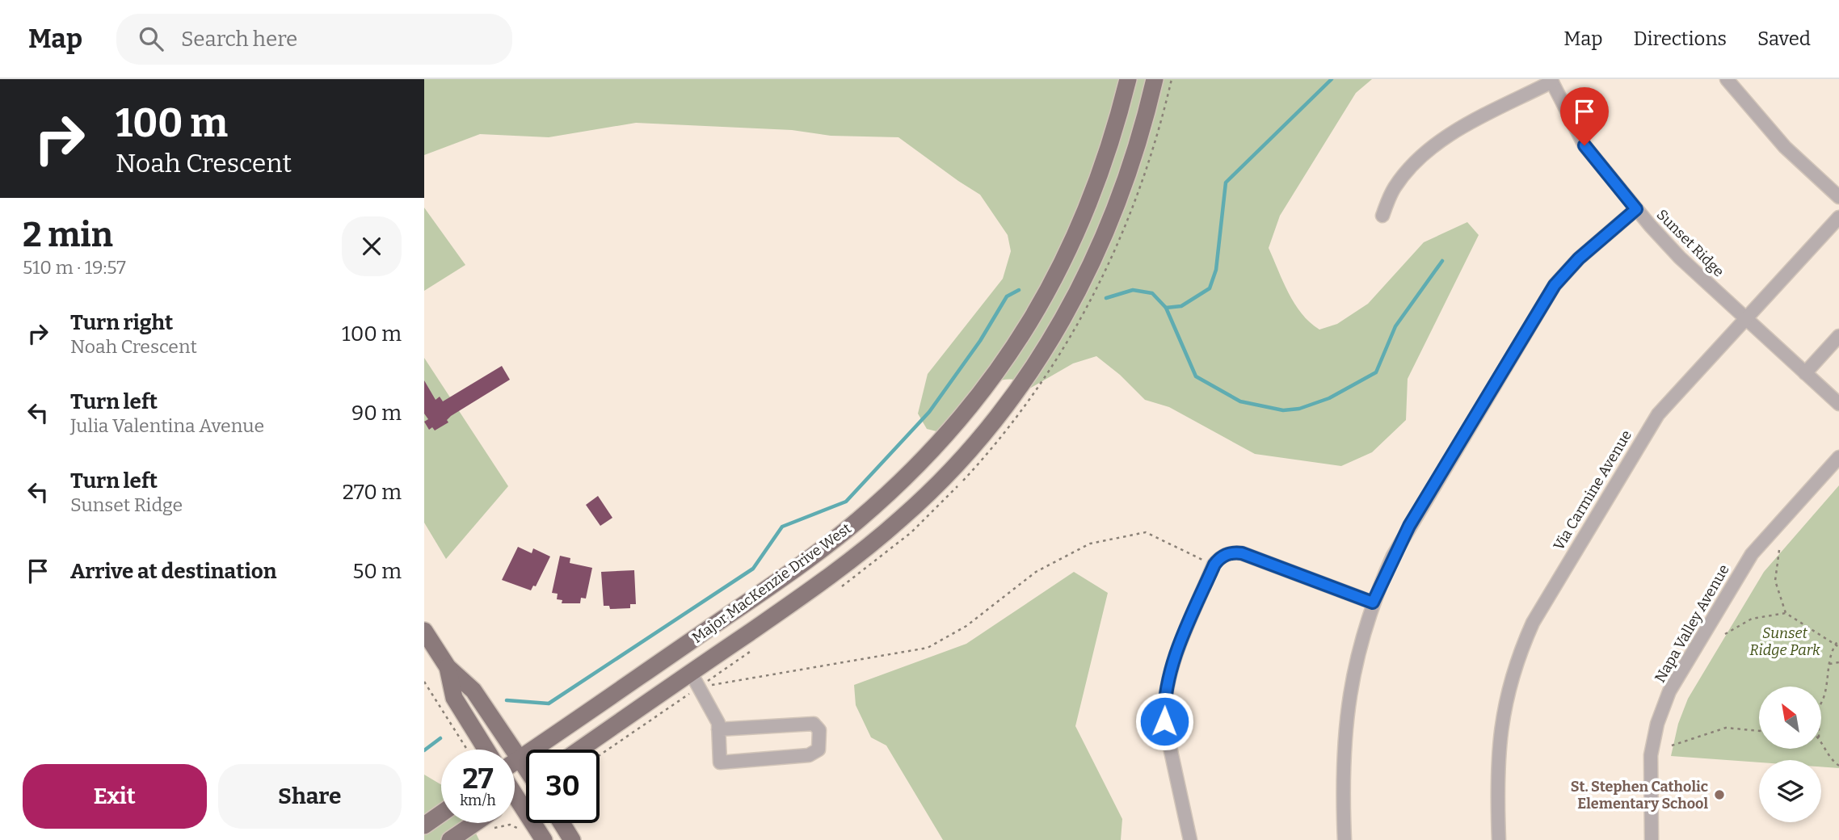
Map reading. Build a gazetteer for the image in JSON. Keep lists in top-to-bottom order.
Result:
{
  "streets": {
    "main road": ["Major MacKenzie Drive West"],
    "street": ["Sunset Ridge", "Via Carmine Avenue", "Napa Valley Avenue"]
  },
  "crossings": [
    ["Sunset Ridge", "Via Carmine Avenue"]
  ],
  "parks": ["Sunset Ridge Park"],
  "places": ["St. Stephen Catholic Elementary School"],
  "north": "top left",
  "page": {
    "header": "Map",
    "search": "Search here",
    "nav": ["Map", "Directions", "Saved"],
    "turn": ["100 m", "Noah Crescent"],
    "heading": ["2 min", "510 m · 19:57"],
    "list": [
      {
        "name": "Turn right",
        "note": "Noah Crescent",
        "value": "100 m"
      },
      {
        "name": "Turn left",
        "note": "Julia Valentina Avenue",
        "value": "90 m"
      },
      {
        "name": "Turn left",
        "note": "Sunset Ridge",
        "value": "270 m"
      },
      {
        "name": "Arrive at destination",
        "value": "50 m"
      }
    ],
    "speed": "27 km/h",
    "limit": "30",
    "buttons": ["Exit", "Share"]
  }
}
